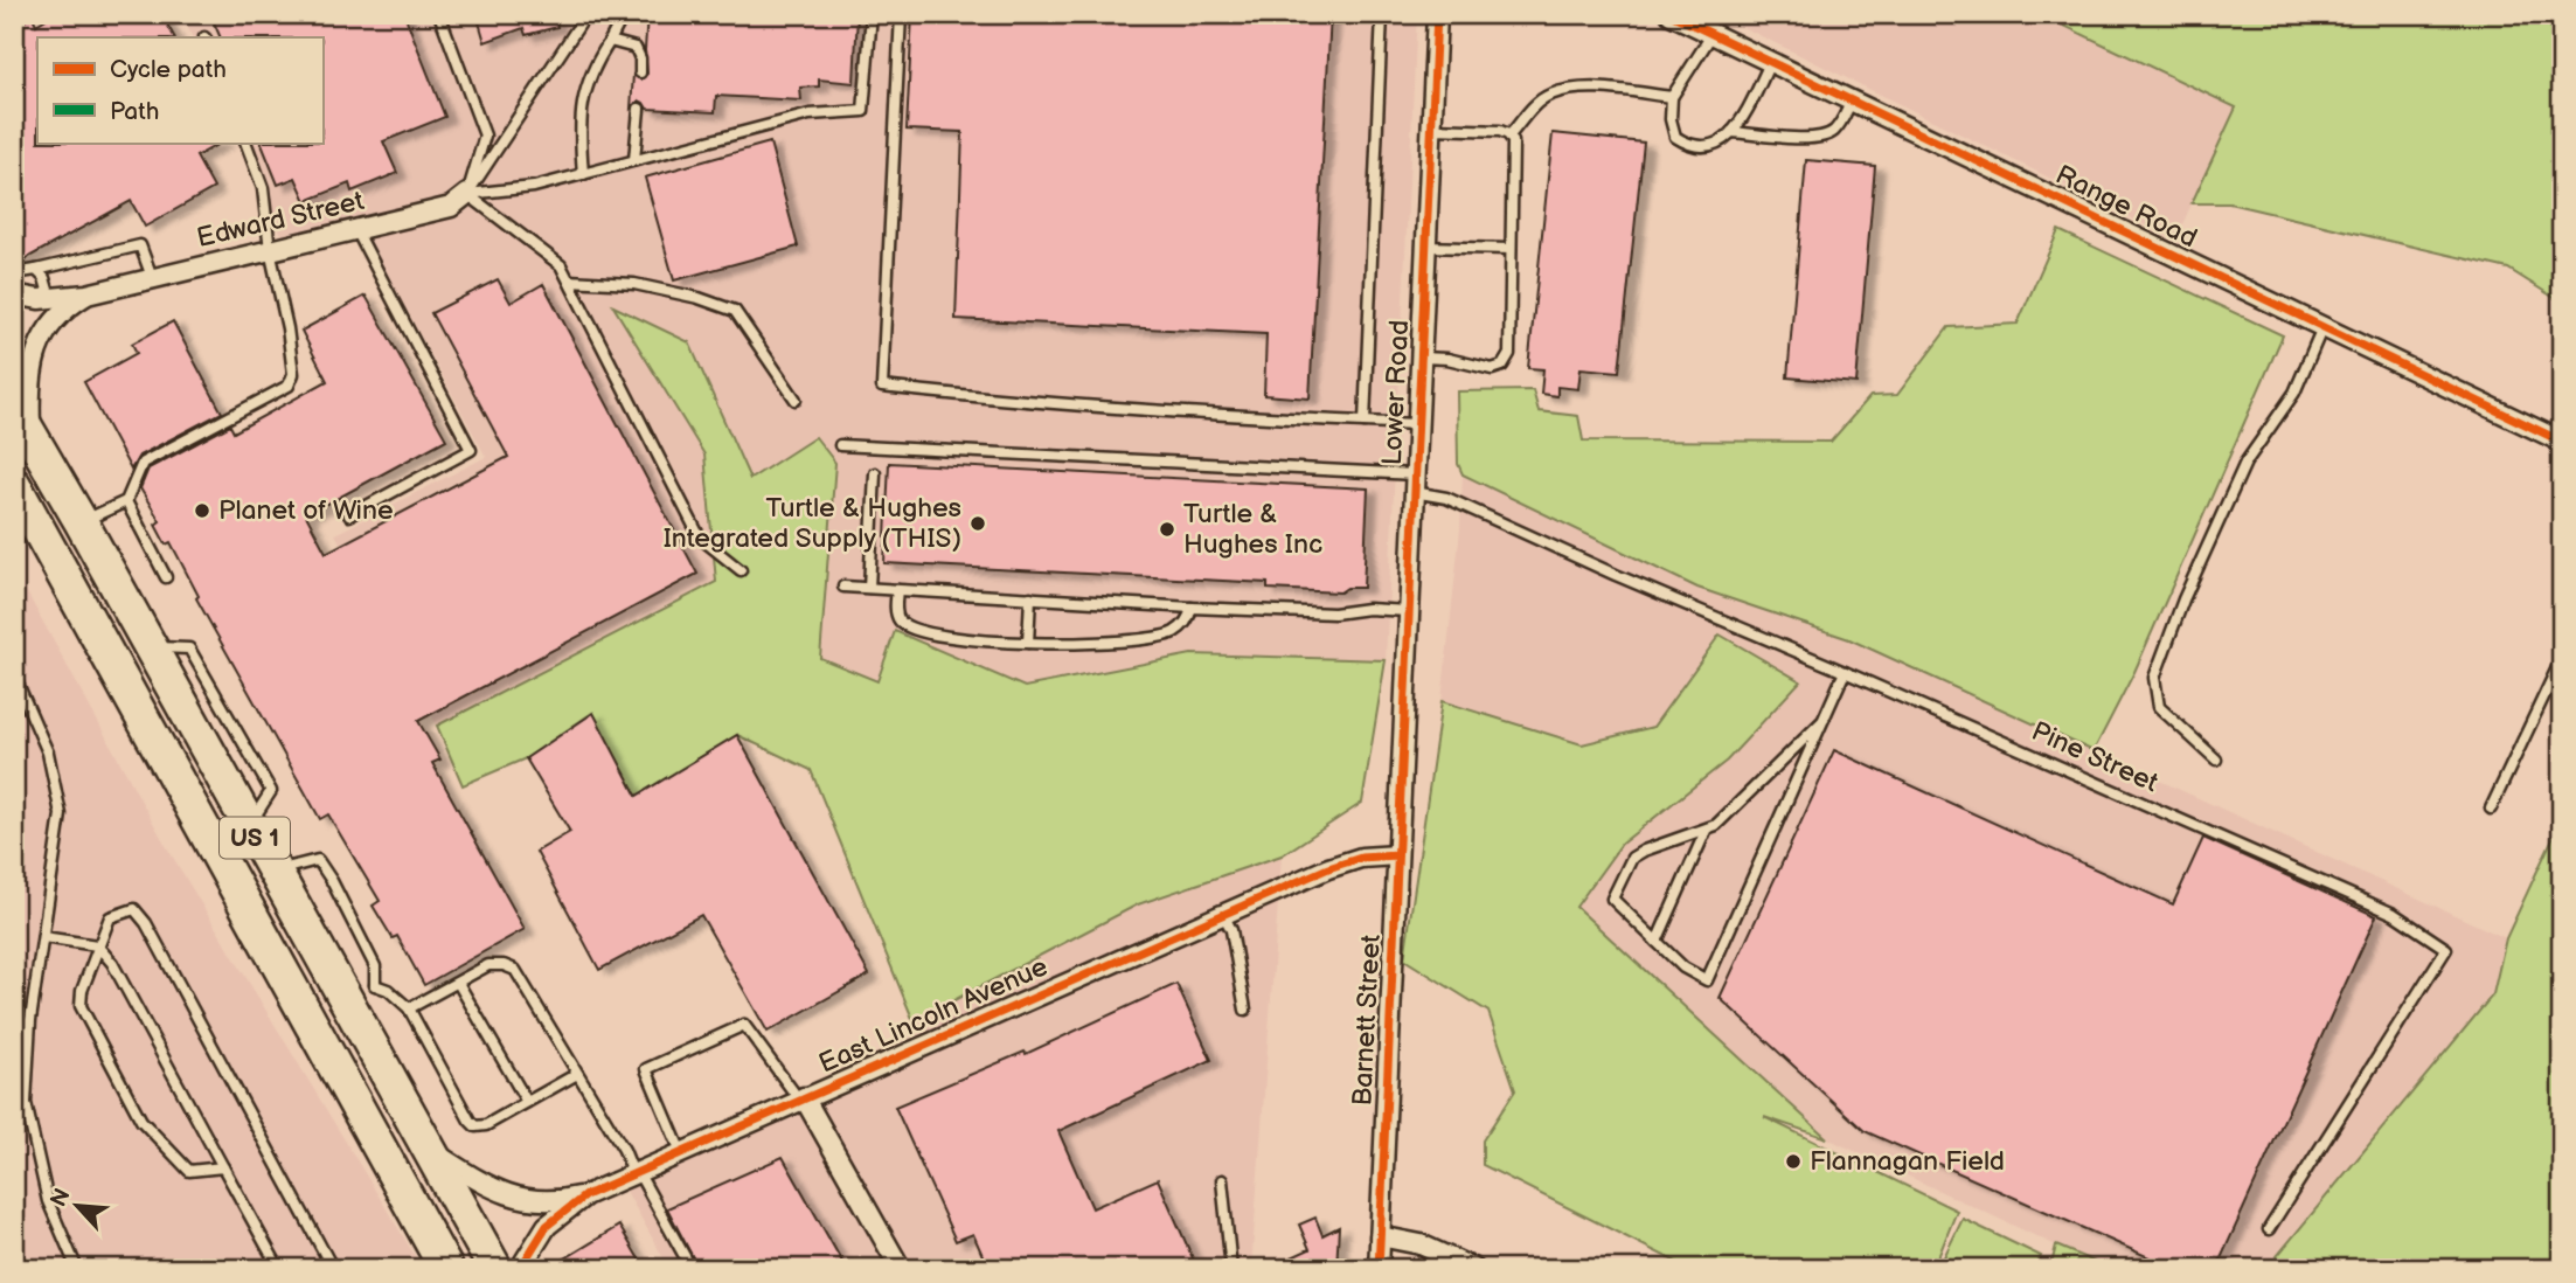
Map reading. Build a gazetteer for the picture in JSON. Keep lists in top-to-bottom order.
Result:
{
  "streets": {
    "highway": ["US 1"],
    "street": [
      "Range Road",
      "Edward Street",
      "Lower Road",
      "East Lincoln Avenue",
      "Barnett Street"
    ],
    "lane": ["Pine Street"]
  },
  "crossings": [
    ["Edward Street", "US 1"],
    ["Lower Road", "Pine Street"],
    ["Lower Road", "Barnett Street"],
    ["US 1", "East Lincoln Avenue"],
    ["East Lincoln Avenue", "Barnett Street"]
  ],
  "places": [
    "Planet of Wine",
    "Turtle & Hughes Integrated Supply (THIS)",
    "Turtle & Hughes Inc",
    "Flannagan Field"
  ],
  "legend": ["Cycle path", "Path"],
  "north": "top left"
}
